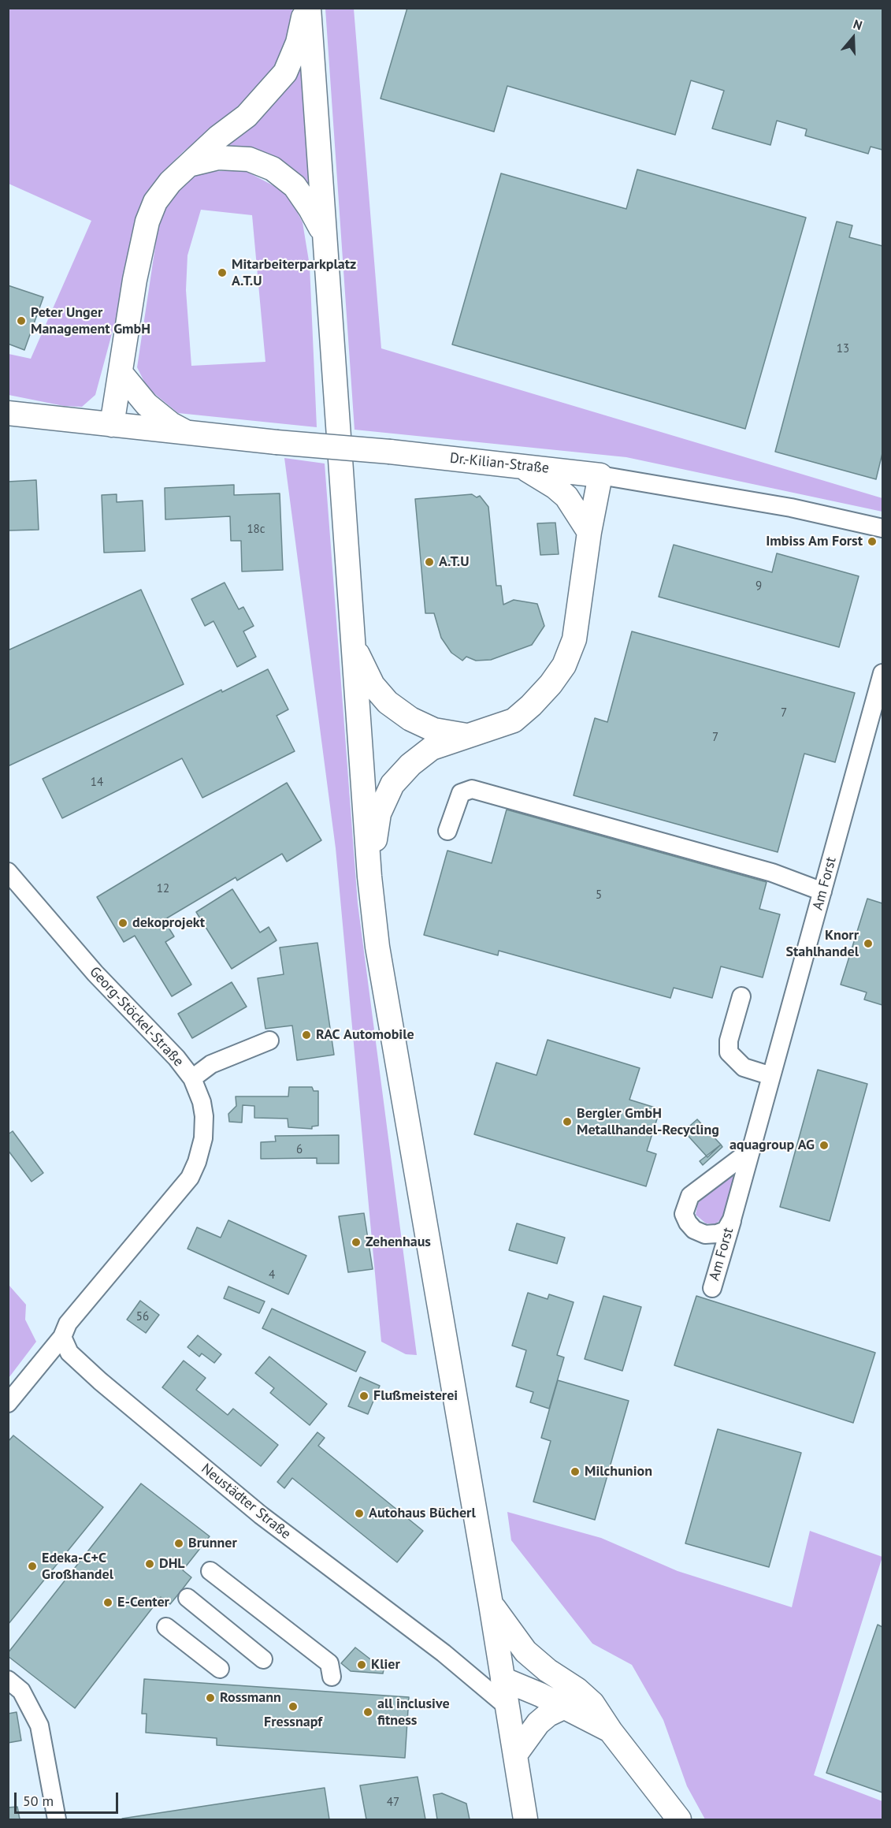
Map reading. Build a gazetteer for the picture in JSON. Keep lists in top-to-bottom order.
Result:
{
  "streets": {
    "main road": ["Dr.-Kilian-Straße"],
    "street": ["Am Forst", "Georg-Stöckel-Straße", "Neustädter Straße"]
  },
  "crossings": [
    ["Georg-Stöckel-Straße", "Neustädter Straße"]
  ],
  "places": [
    "Mitarbeiterparkplatz A.T.U",
    "Peter Unger Management GmbH",
    "Imbiss Am Forst",
    "A.T.U",
    "dekoprojekt",
    "Knorr Stahlhandel",
    "RAC Automobile",
    "Bergler GmbH Metallhandel-Recycling",
    "aquagroup AG",
    "Zehenhaus",
    "Flußmeisterei",
    "Milchunion",
    "Autohaus Bücherl",
    "Brunner",
    "DHL",
    "Edeka-C+C Großhandel",
    "E-Center",
    "Klier",
    "Rossmann",
    "Fressnapf",
    "all inclusive fitness"
  ],
  "house_numbers": [
    "13",
    "18c",
    "9",
    "7",
    "7",
    "14",
    "12",
    "5",
    "6",
    "4",
    "56",
    "47"
  ],
  "scale_bar": "50 m",
  "north": "top"
}
